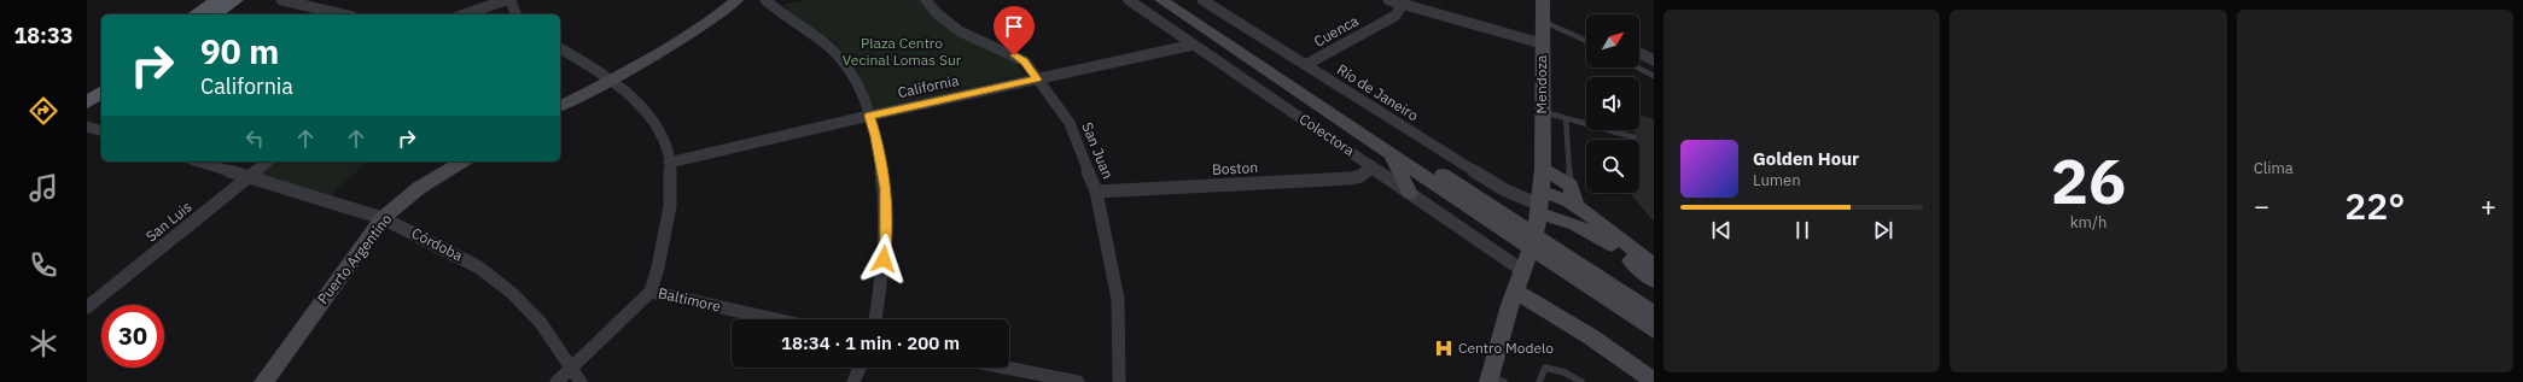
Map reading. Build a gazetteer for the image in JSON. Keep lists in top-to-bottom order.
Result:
{
  "streets": {
    "main road": ["Mendoza", "Puerto Argentino"],
    "street": [
      "Cuenca",
      "California",
      "Río de Janeiro",
      "Colectora",
      "San Juan",
      "Boston",
      "San Luis",
      "Córdoba",
      "Baltimore"
    ]
  },
  "crossings": [
    ["Cuenca", "Río de Janeiro"],
    ["Mendoza", "Río de Janeiro"],
    ["Mendoza", "Colectora"],
    ["California", "Colectora"],
    ["California", "San Juan"],
    ["Colectora", "Boston"],
    ["San Juan", "Boston"],
    ["San Luis", "Córdoba"],
    ["Córdoba", "Puerto Argentino"]
  ],
  "parks": ["Plaza Centro Vecinal Lomas Sur"],
  "places": {
    "hospital": ["Centro Modelo"]
  },
  "north": "top right",
  "page": {
    "tabs": "18:33",
    "tile": [
      ["26", "km/h"],
      "Clima"
    ],
    "turn": ["90 m", "California"],
    "song": ["Golden Hour", "Lumen"],
    "heat": ["−", "22°", "+"],
    "limit": "30",
    "trip": "18:34 · 1 min · 200 m"
  }
}
